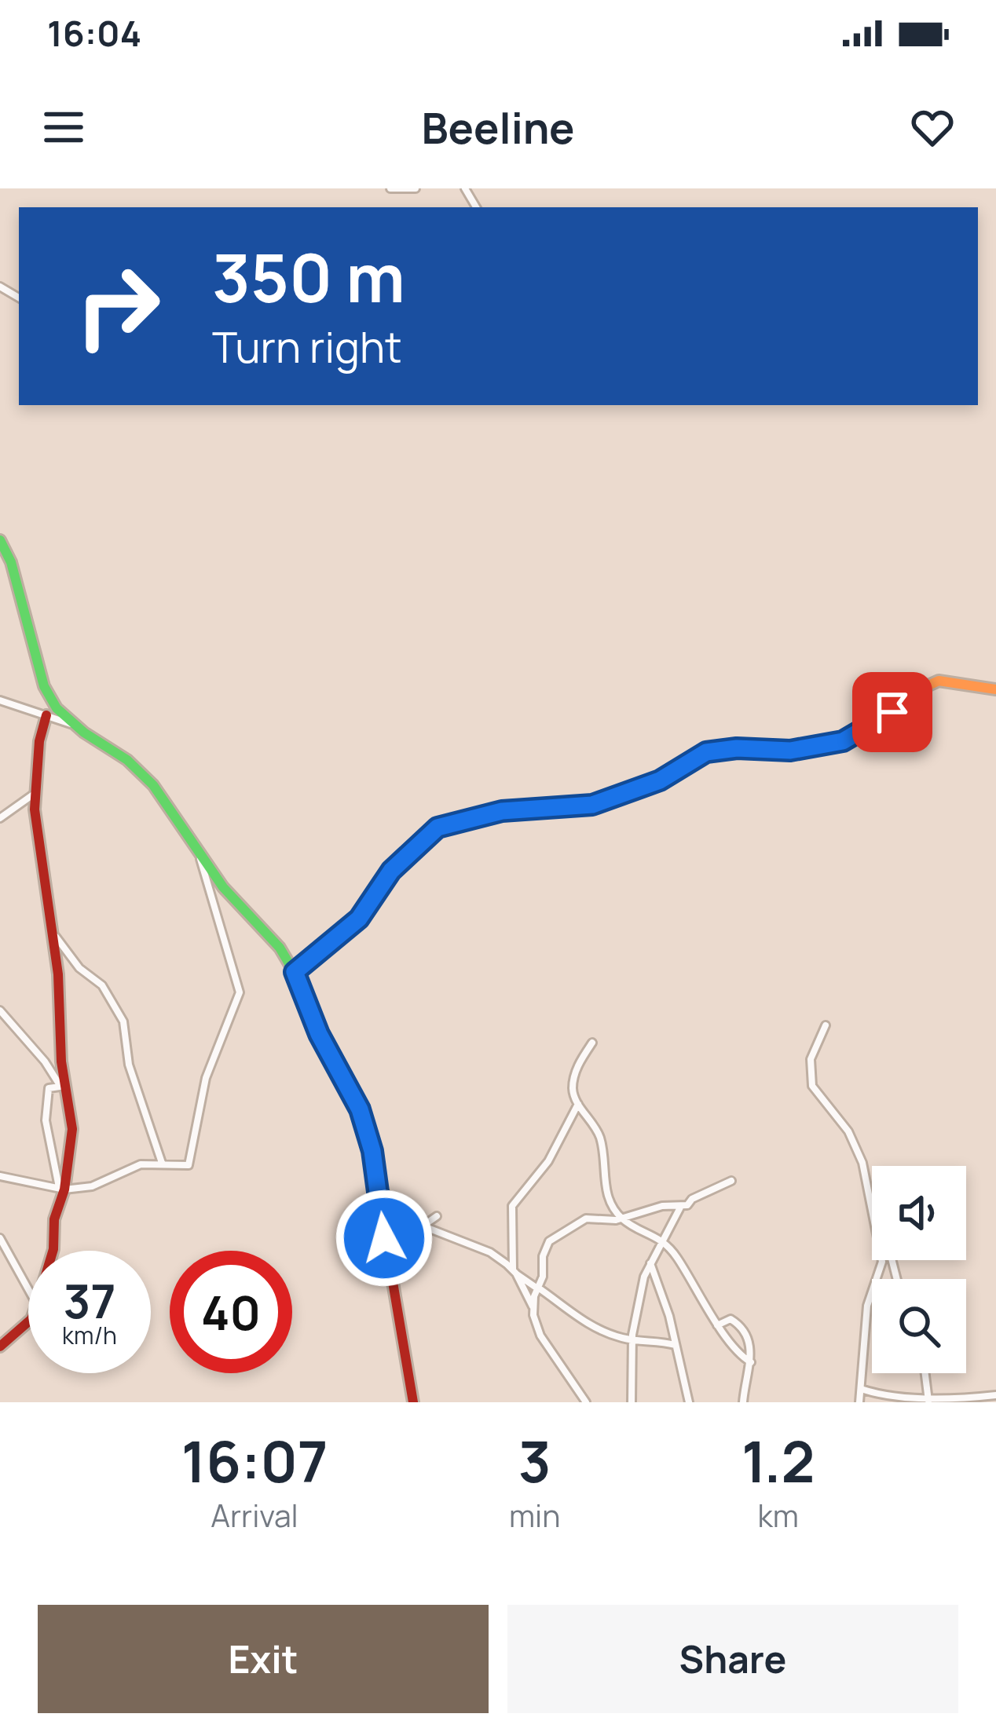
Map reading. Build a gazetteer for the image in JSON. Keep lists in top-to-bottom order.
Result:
{
  "page": {
    "status": "16:04",
    "header": "Beeline",
    "turn": ["350 m", "Turn right"],
    "speed": "37 km/h",
    "limit": "40",
    "eta": [
      "16:07",
      "Arrival",
      "3",
      "min",
      "1.2",
      "km"
    ],
    "buttons": ["Exit", "Share"]
  }
}
